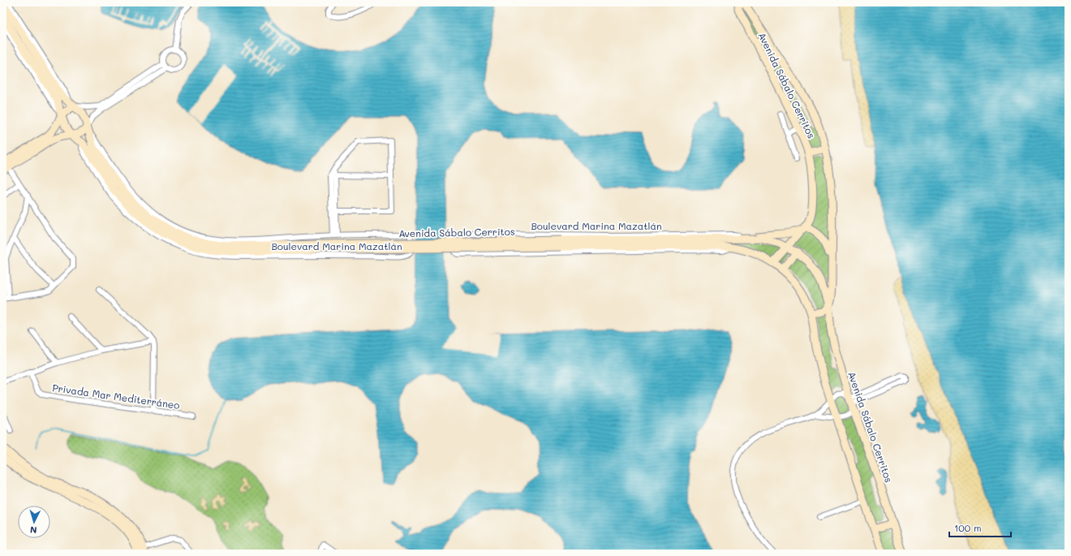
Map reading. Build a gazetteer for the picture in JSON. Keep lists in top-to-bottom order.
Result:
{
  "streets": {
    "main road": ["Avenida Sábalo Cerritos", "Boulevard Marina Mazatlán"],
    "street": ["Privada Mar Mediterráneo"]
  },
  "crossings": [
    ["Avenida Sábalo Cerritos", "Boulevard Marina Mazatlán"]
  ],
  "scale_bar": "100 m",
  "north": "bottom"
}
